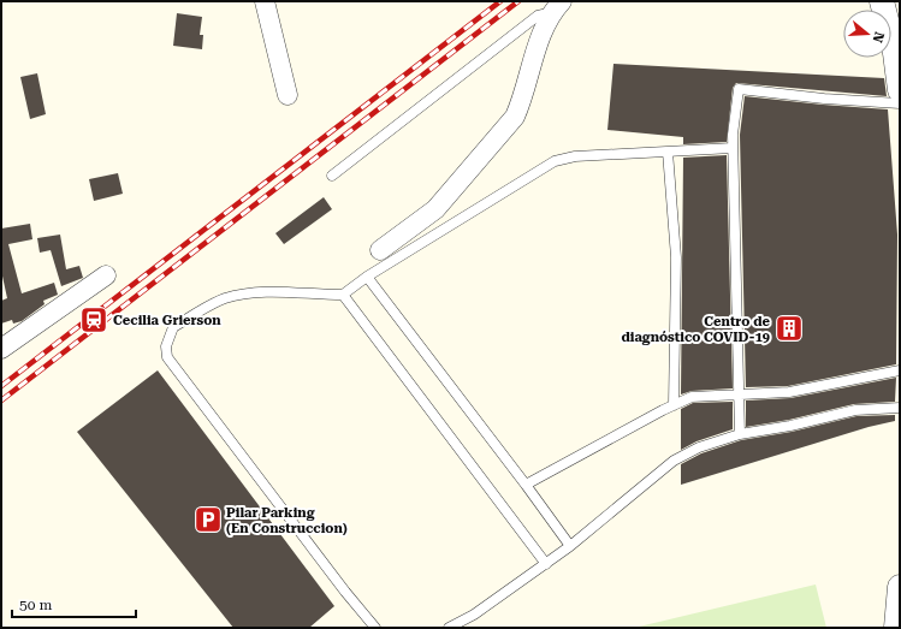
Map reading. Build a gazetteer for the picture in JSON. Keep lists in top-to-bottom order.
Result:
{
  "places": {
    "station": ["Cecilia Grierson"],
    "building": ["Centro de diagnóstico COVID-19"],
    "parking": ["Pilar Parking (En Construccion)"]
  },
  "scale_bar": "50 m",
  "north": "right"
}
